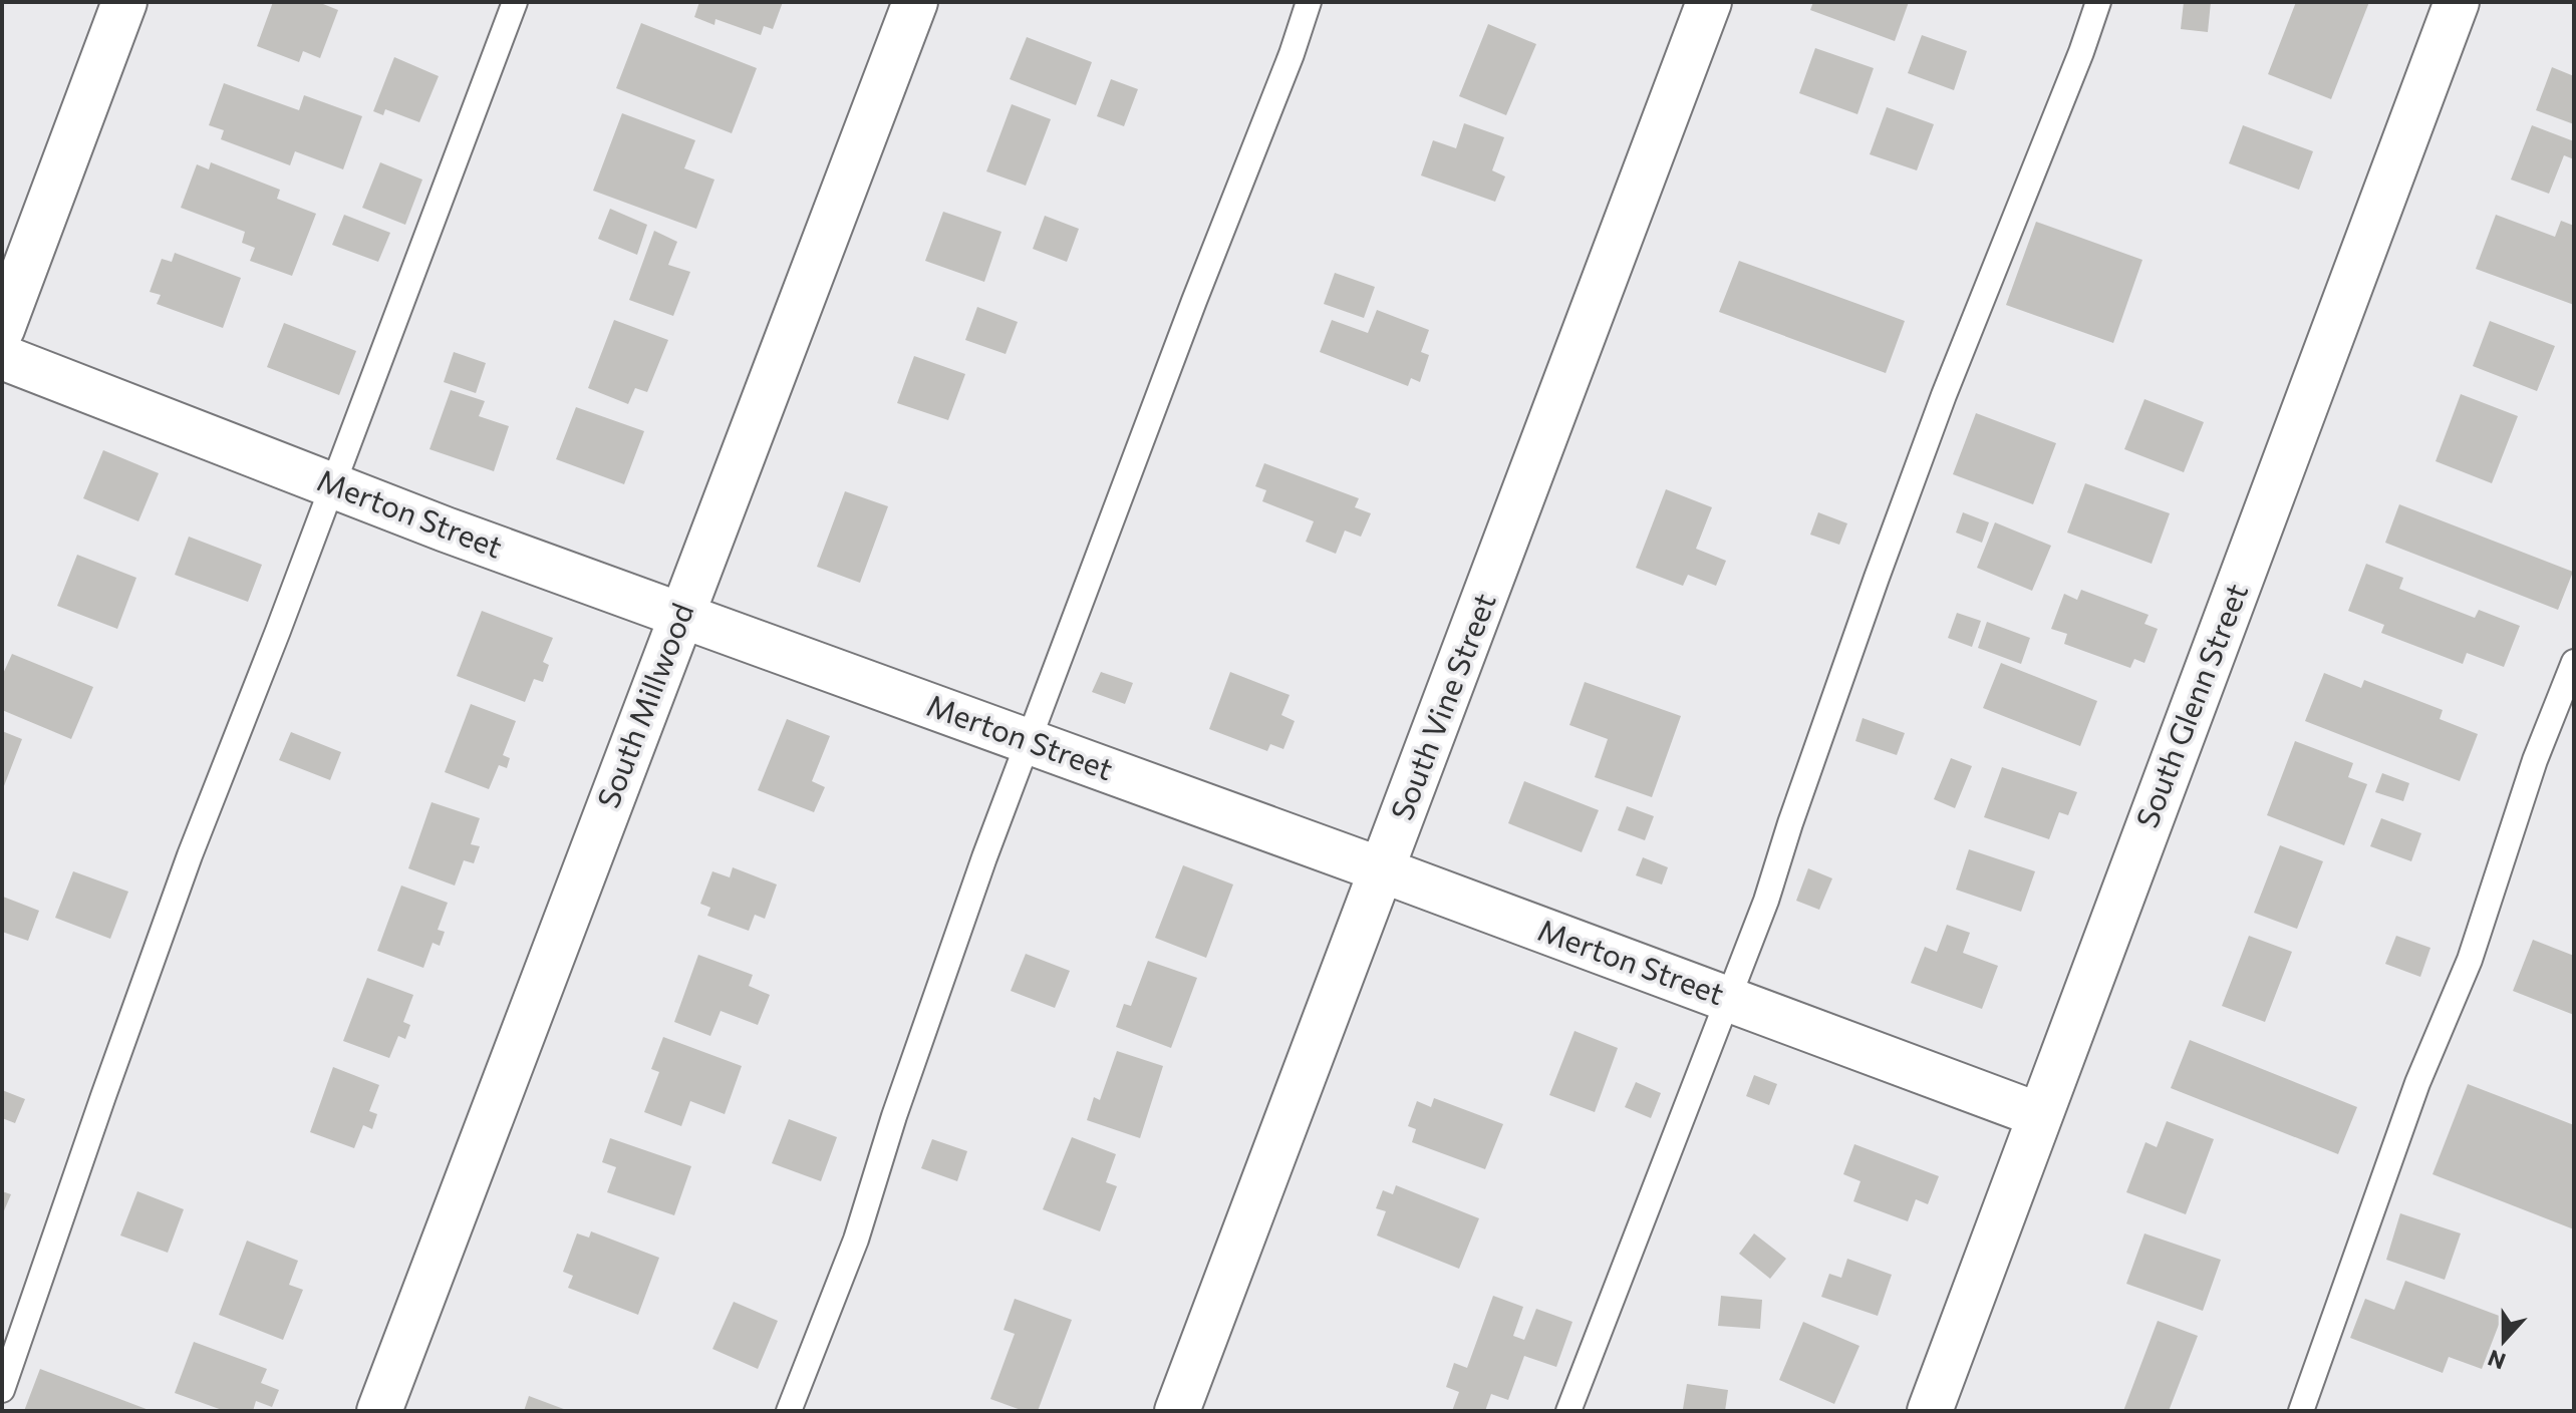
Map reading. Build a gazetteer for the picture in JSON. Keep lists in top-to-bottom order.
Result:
{
  "streets": {
    "street": [
      "Merton Street",
      "South Millwood",
      "South Glenn Street",
      "South Vine Street"
    ]
  },
  "crossings": [
    ["Merton Street", "South Millwood"],
    ["Merton Street", "South Glenn Street"],
    ["Merton Street", "South Vine Street"]
  ],
  "north": "bottom"
}
